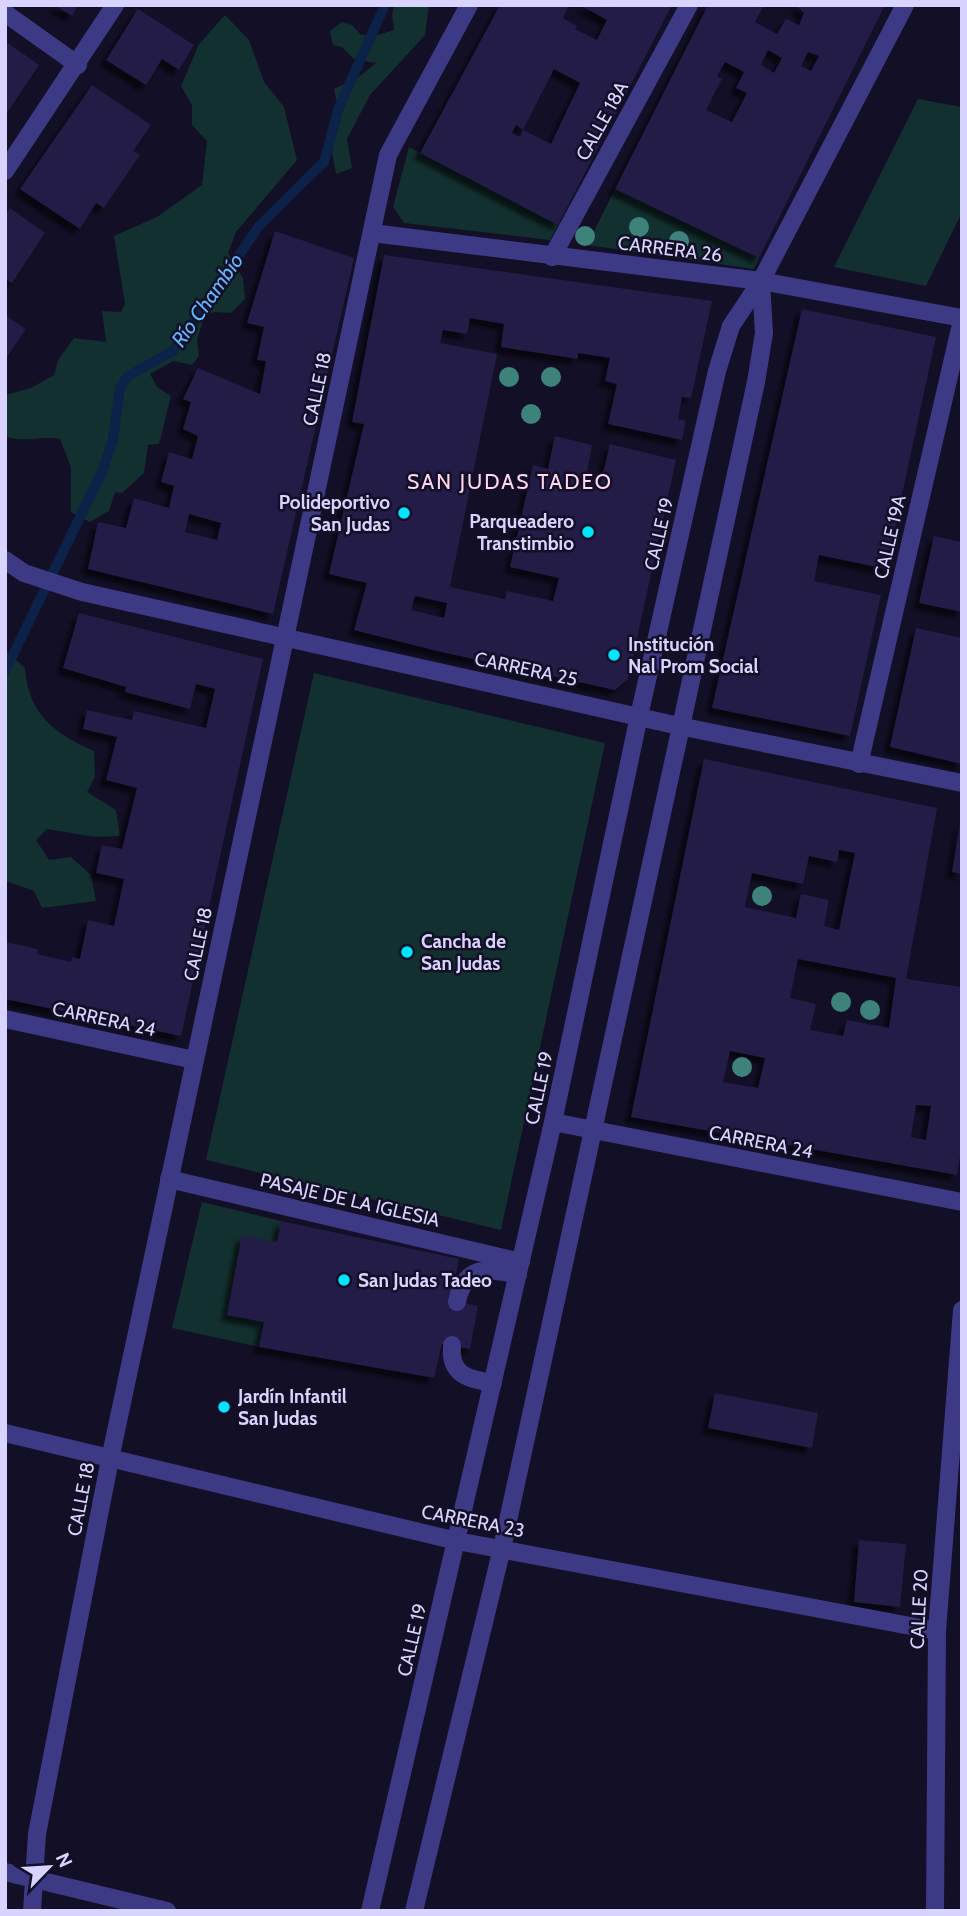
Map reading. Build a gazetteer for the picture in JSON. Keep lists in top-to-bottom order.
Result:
{
  "streets": {
    "street": [
      "CALLE 18A",
      "CARRERA 26",
      "CALLE 18",
      "CALLE 19",
      "CALLE 19A",
      "CARRERA 25",
      "CARRERA 24",
      "PASAJE DE LA IGLESIA",
      "CARRERA 23",
      "CALLE 20"
    ]
  },
  "crossings": [
    ["CALLE 18A", "CARRERA 26"],
    ["CARRERA 26", "CALLE 18"],
    ["CARRERA 26", "CALLE 19"],
    ["CARRERA 26", "CALLE 19A"],
    ["CALLE 18", "CARRERA 25"],
    ["CALLE 18", "CARRERA 24"],
    ["CALLE 18", "PASAJE DE LA IGLESIA"],
    ["CALLE 18", "CARRERA 23"],
    ["CALLE 19", "CARRERA 25"],
    ["CALLE 19", "CARRERA 24"],
    ["CALLE 19", "PASAJE DE LA IGLESIA"],
    ["CALLE 19", "CARRERA 23"],
    ["CALLE 19A", "CARRERA 25"],
    ["CARRERA 23", "CALLE 20"]
  ],
  "districts": ["SAN JUDAS TADEO"],
  "water": ["Río Chambío"],
  "places": [
    "Polideportivo San Judas",
    "Parqueadero Transtimbio",
    "Institución Nal Prom Social",
    "Cancha de San Judas",
    "San Judas Tadeo",
    "Jardín Infantil San Judas"
  ],
  "north": "top right"
}
